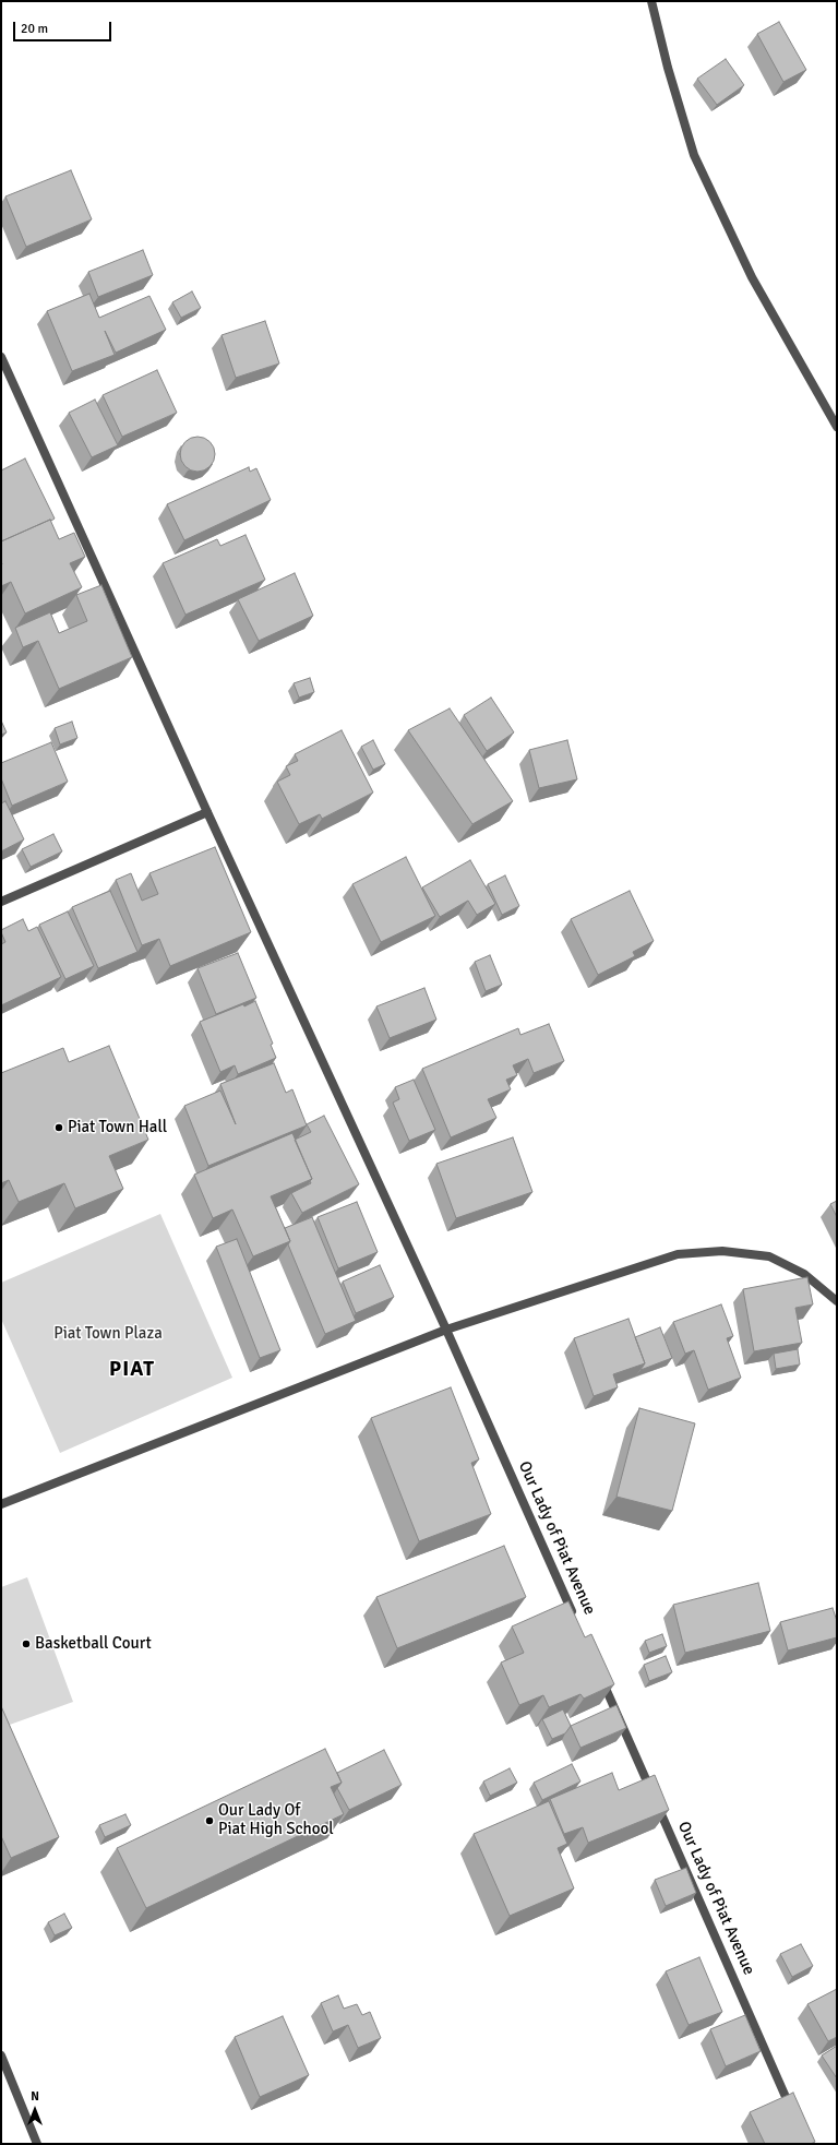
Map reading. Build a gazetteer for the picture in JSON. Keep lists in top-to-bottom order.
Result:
{
  "streets": {
    "street": ["Our Lady of Piat Avenue"]
  },
  "districts": ["PIAT"],
  "parks": ["Piat Town Plaza"],
  "places": ["Piat Town Hall", "Basketball Court", "Our Lady Of Piat High School"],
  "scale_bar": "20 m",
  "north": "top"
}
